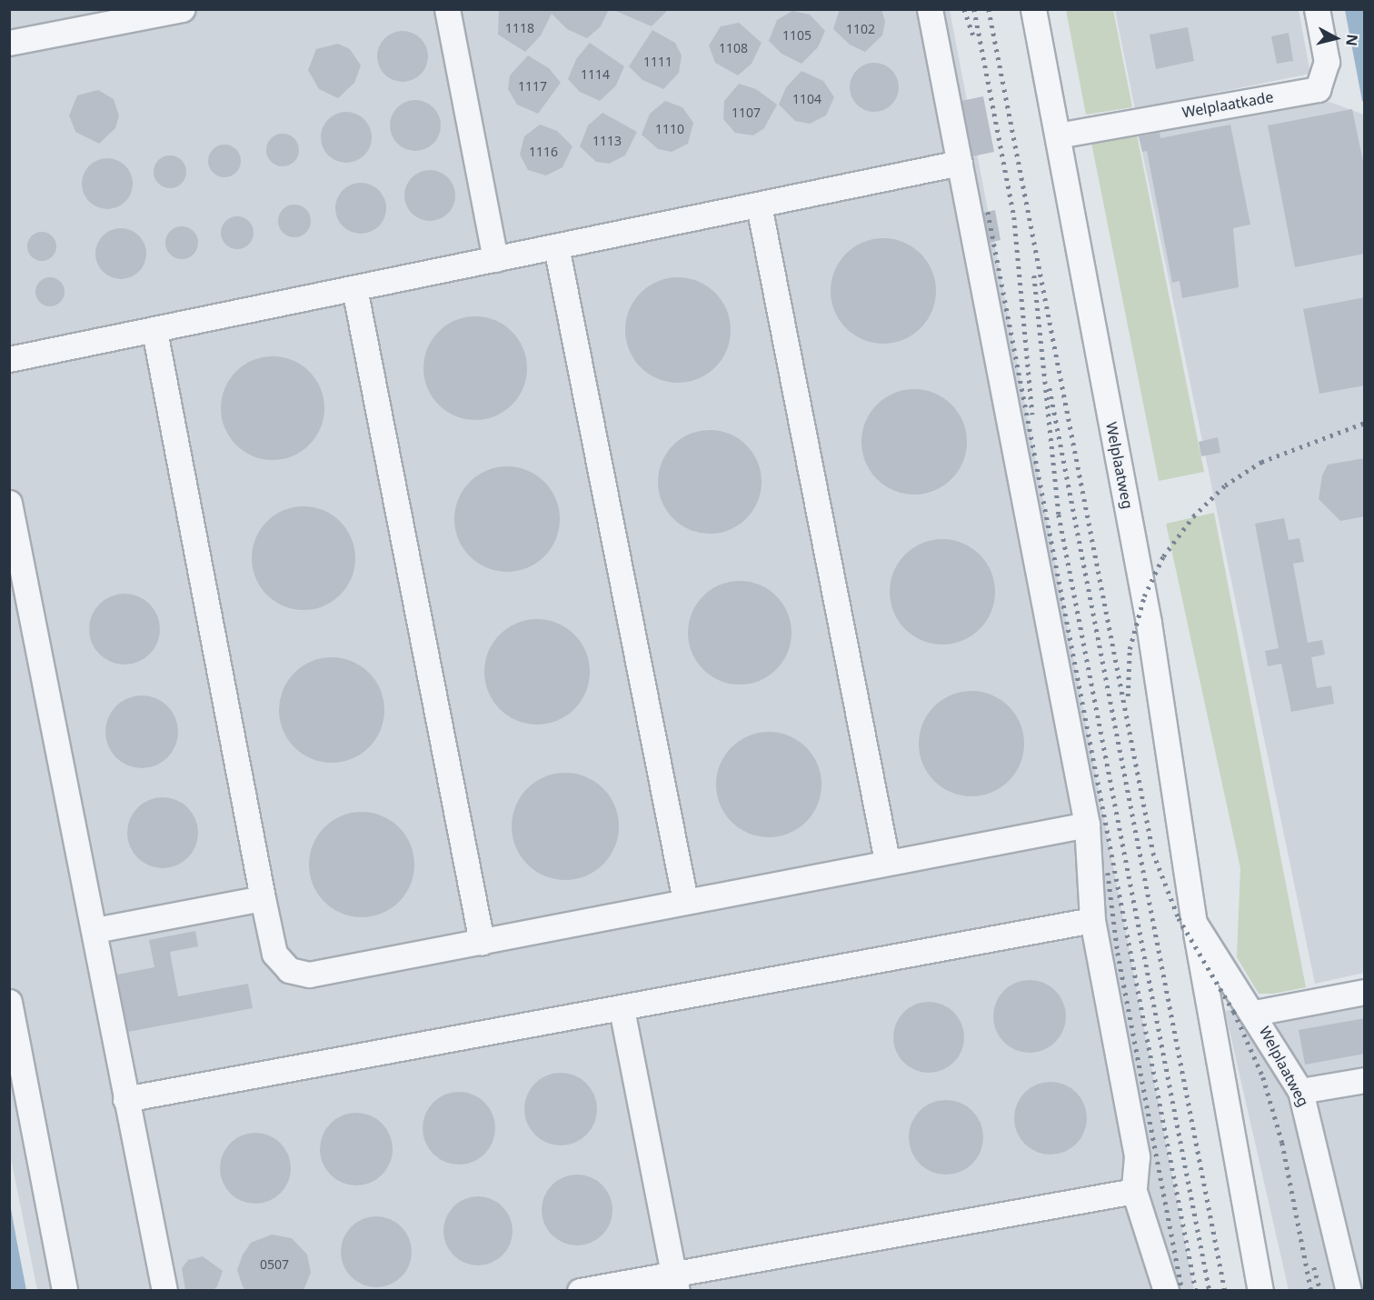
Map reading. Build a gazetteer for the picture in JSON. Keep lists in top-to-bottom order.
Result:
{
  "streets": {
    "lane": ["Welplaatkade", "Welplaatweg"]
  },
  "crossings": [
    ["Welplaatkade", "Welplaatweg"]
  ],
  "house_numbers": [
    "1118",
    "1102",
    "1105",
    "1108",
    "1111",
    "1114",
    "1117",
    "1104",
    "1107",
    "1110",
    "1113",
    "1116",
    "0507"
  ],
  "north": "right"
}
